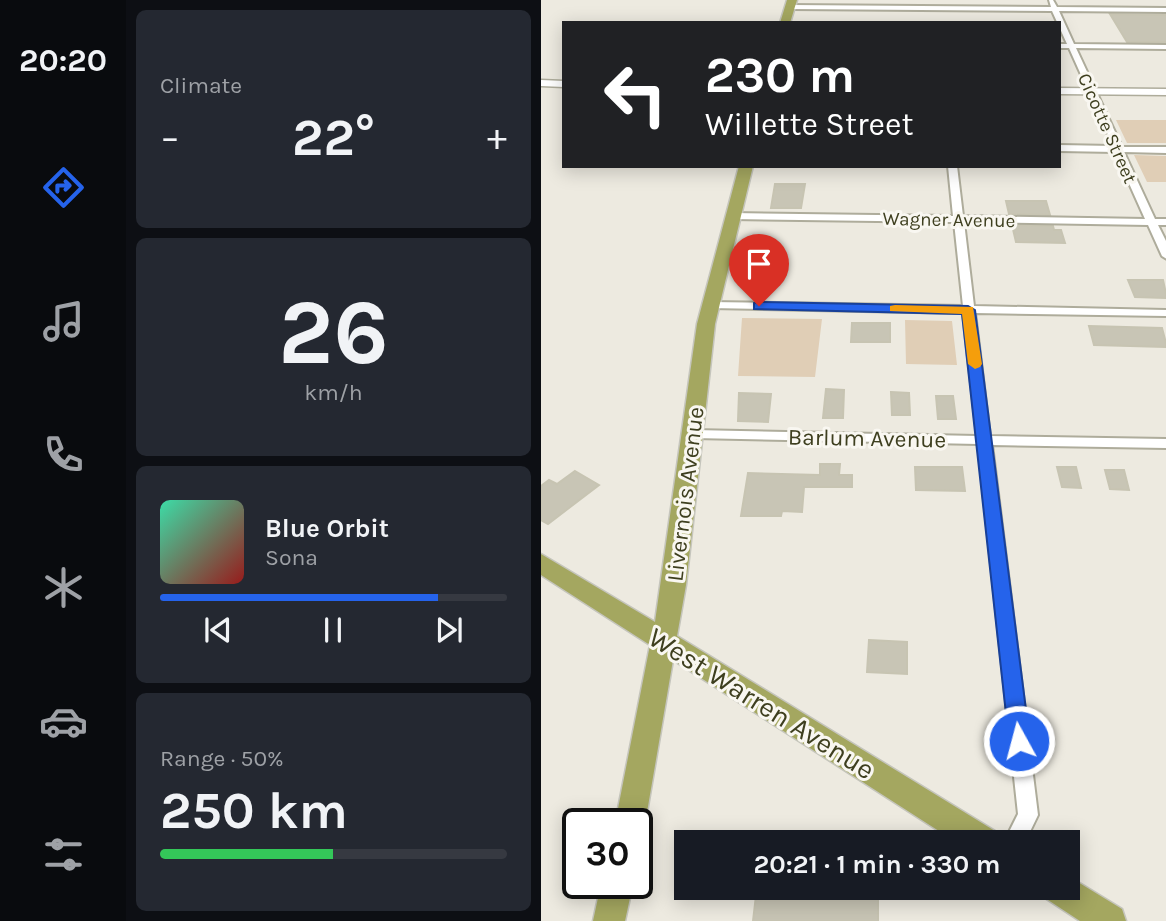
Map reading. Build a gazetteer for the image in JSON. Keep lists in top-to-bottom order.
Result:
{
  "streets": {
    "main road": ["Livernois Avenue", "West Warren Avenue"],
    "street": ["Cicotte Street", "Wagner Avenue", "Barlum Avenue"]
  },
  "crossings": [
    ["Cicotte Street", "Wagner Avenue"],
    ["Wagner Avenue", "Livernois Avenue"],
    ["Barlum Avenue", "Livernois Avenue"],
    ["Livernois Avenue", "West Warren Avenue"]
  ],
  "page": {
    "tabs": "20:20",
    "tile": [
      "Climate",
      ["26", "km/h"],
      ["Range · 50%", "250 km"]
    ],
    "turn": ["230 m", "Willette Street"],
    "heat": ["−", "22°", "+"],
    "song": ["Blue Orbit", "Sona"],
    "limit": "30",
    "trip": "20:21 · 1 min · 330 m"
  }
}
